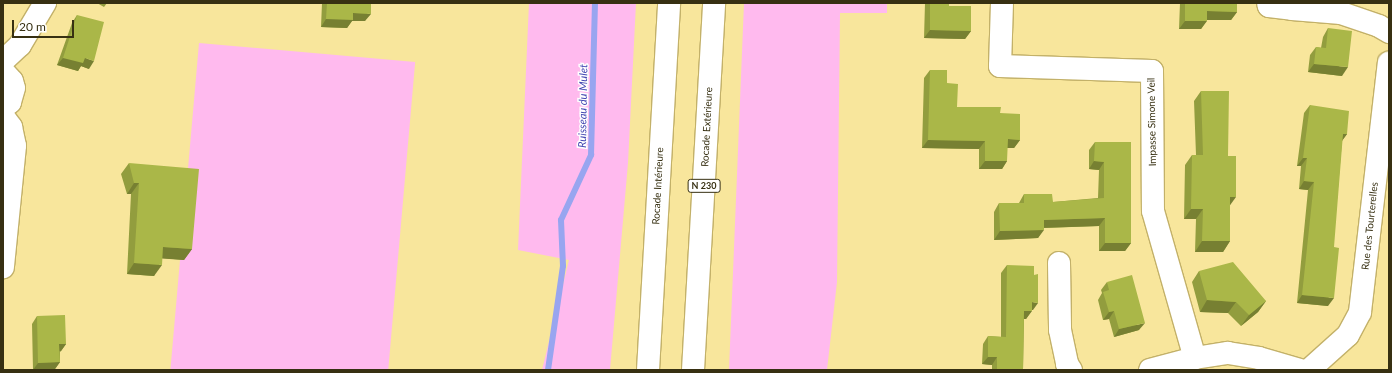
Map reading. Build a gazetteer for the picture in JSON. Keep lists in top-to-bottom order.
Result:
{
  "streets": {
    "main road": [
      "Impasse Simone Veil",
      "Rocade Extérieure",
      "Rocade Intérieure",
      "N 230",
      "Rue des Tourterelles"
    ]
  },
  "water": ["Ruisseau du Mulet"],
  "scale_bar": "20 m"
}
